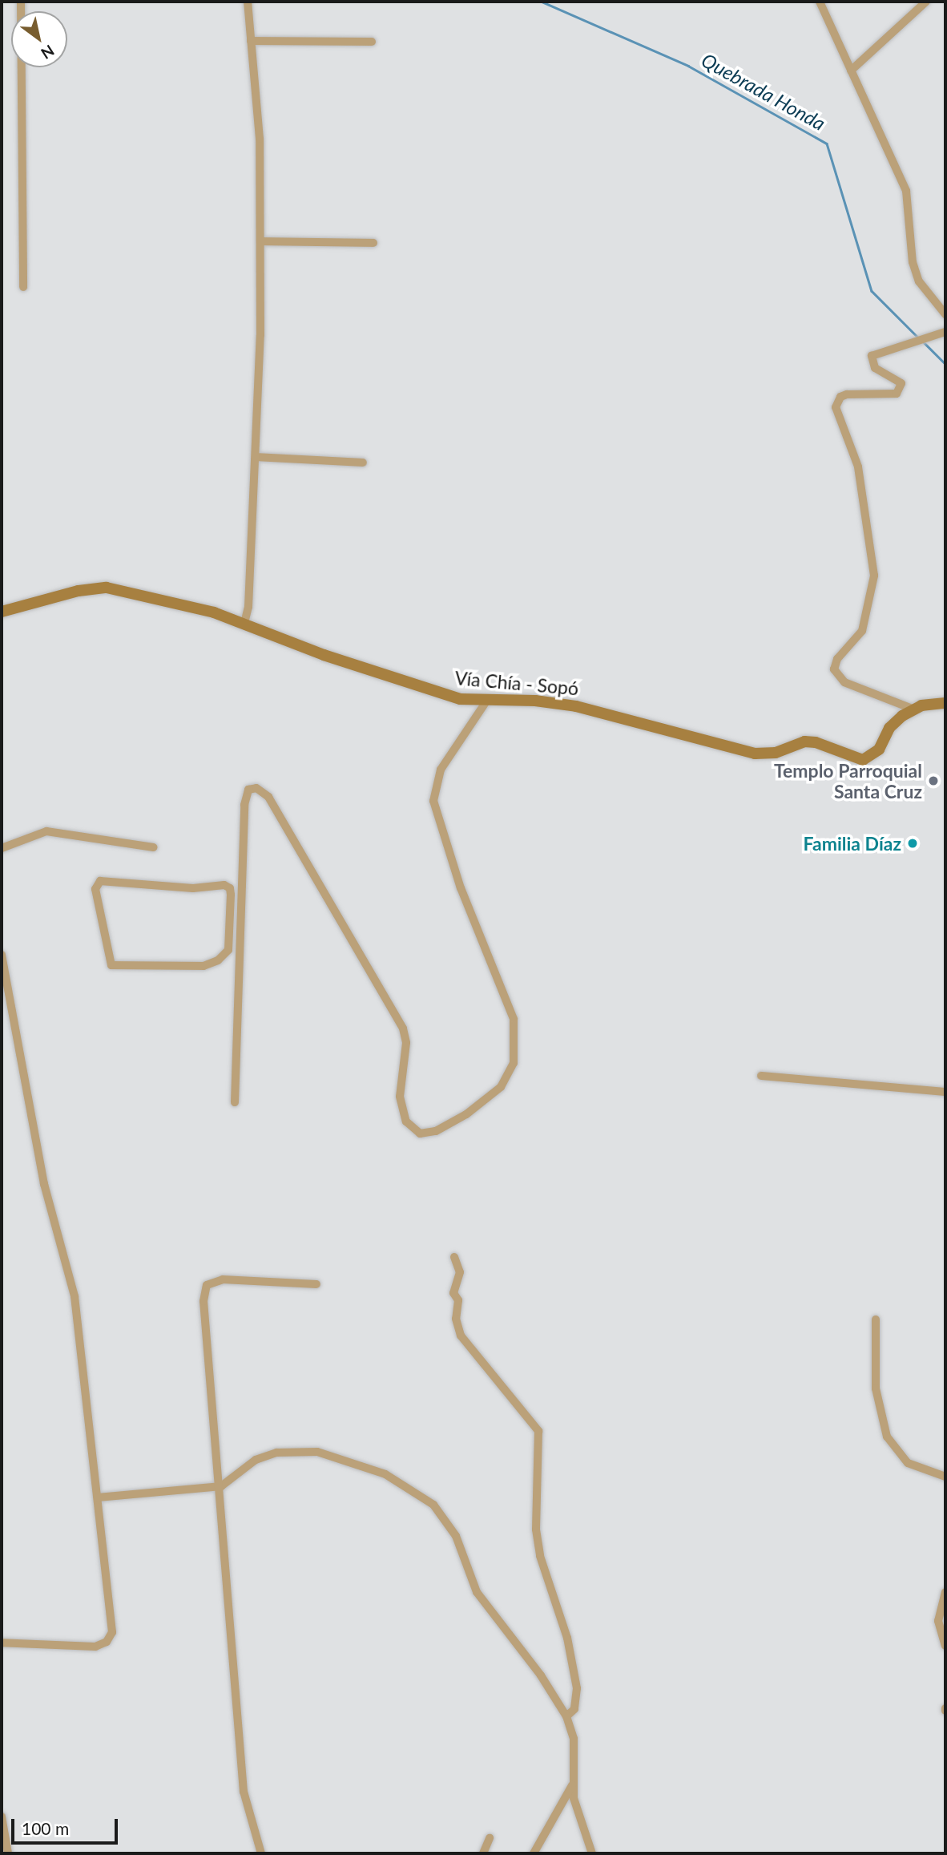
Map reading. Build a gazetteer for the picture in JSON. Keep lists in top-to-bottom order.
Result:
{
  "streets": {
    "street": ["Vía Chía - Sopó"]
  },
  "water": ["Quebrada Honda"],
  "places": ["Templo Parroquial Santa Cruz", "Familia Díaz"],
  "scale_bar": "100 m",
  "north": "bottom right"
}
